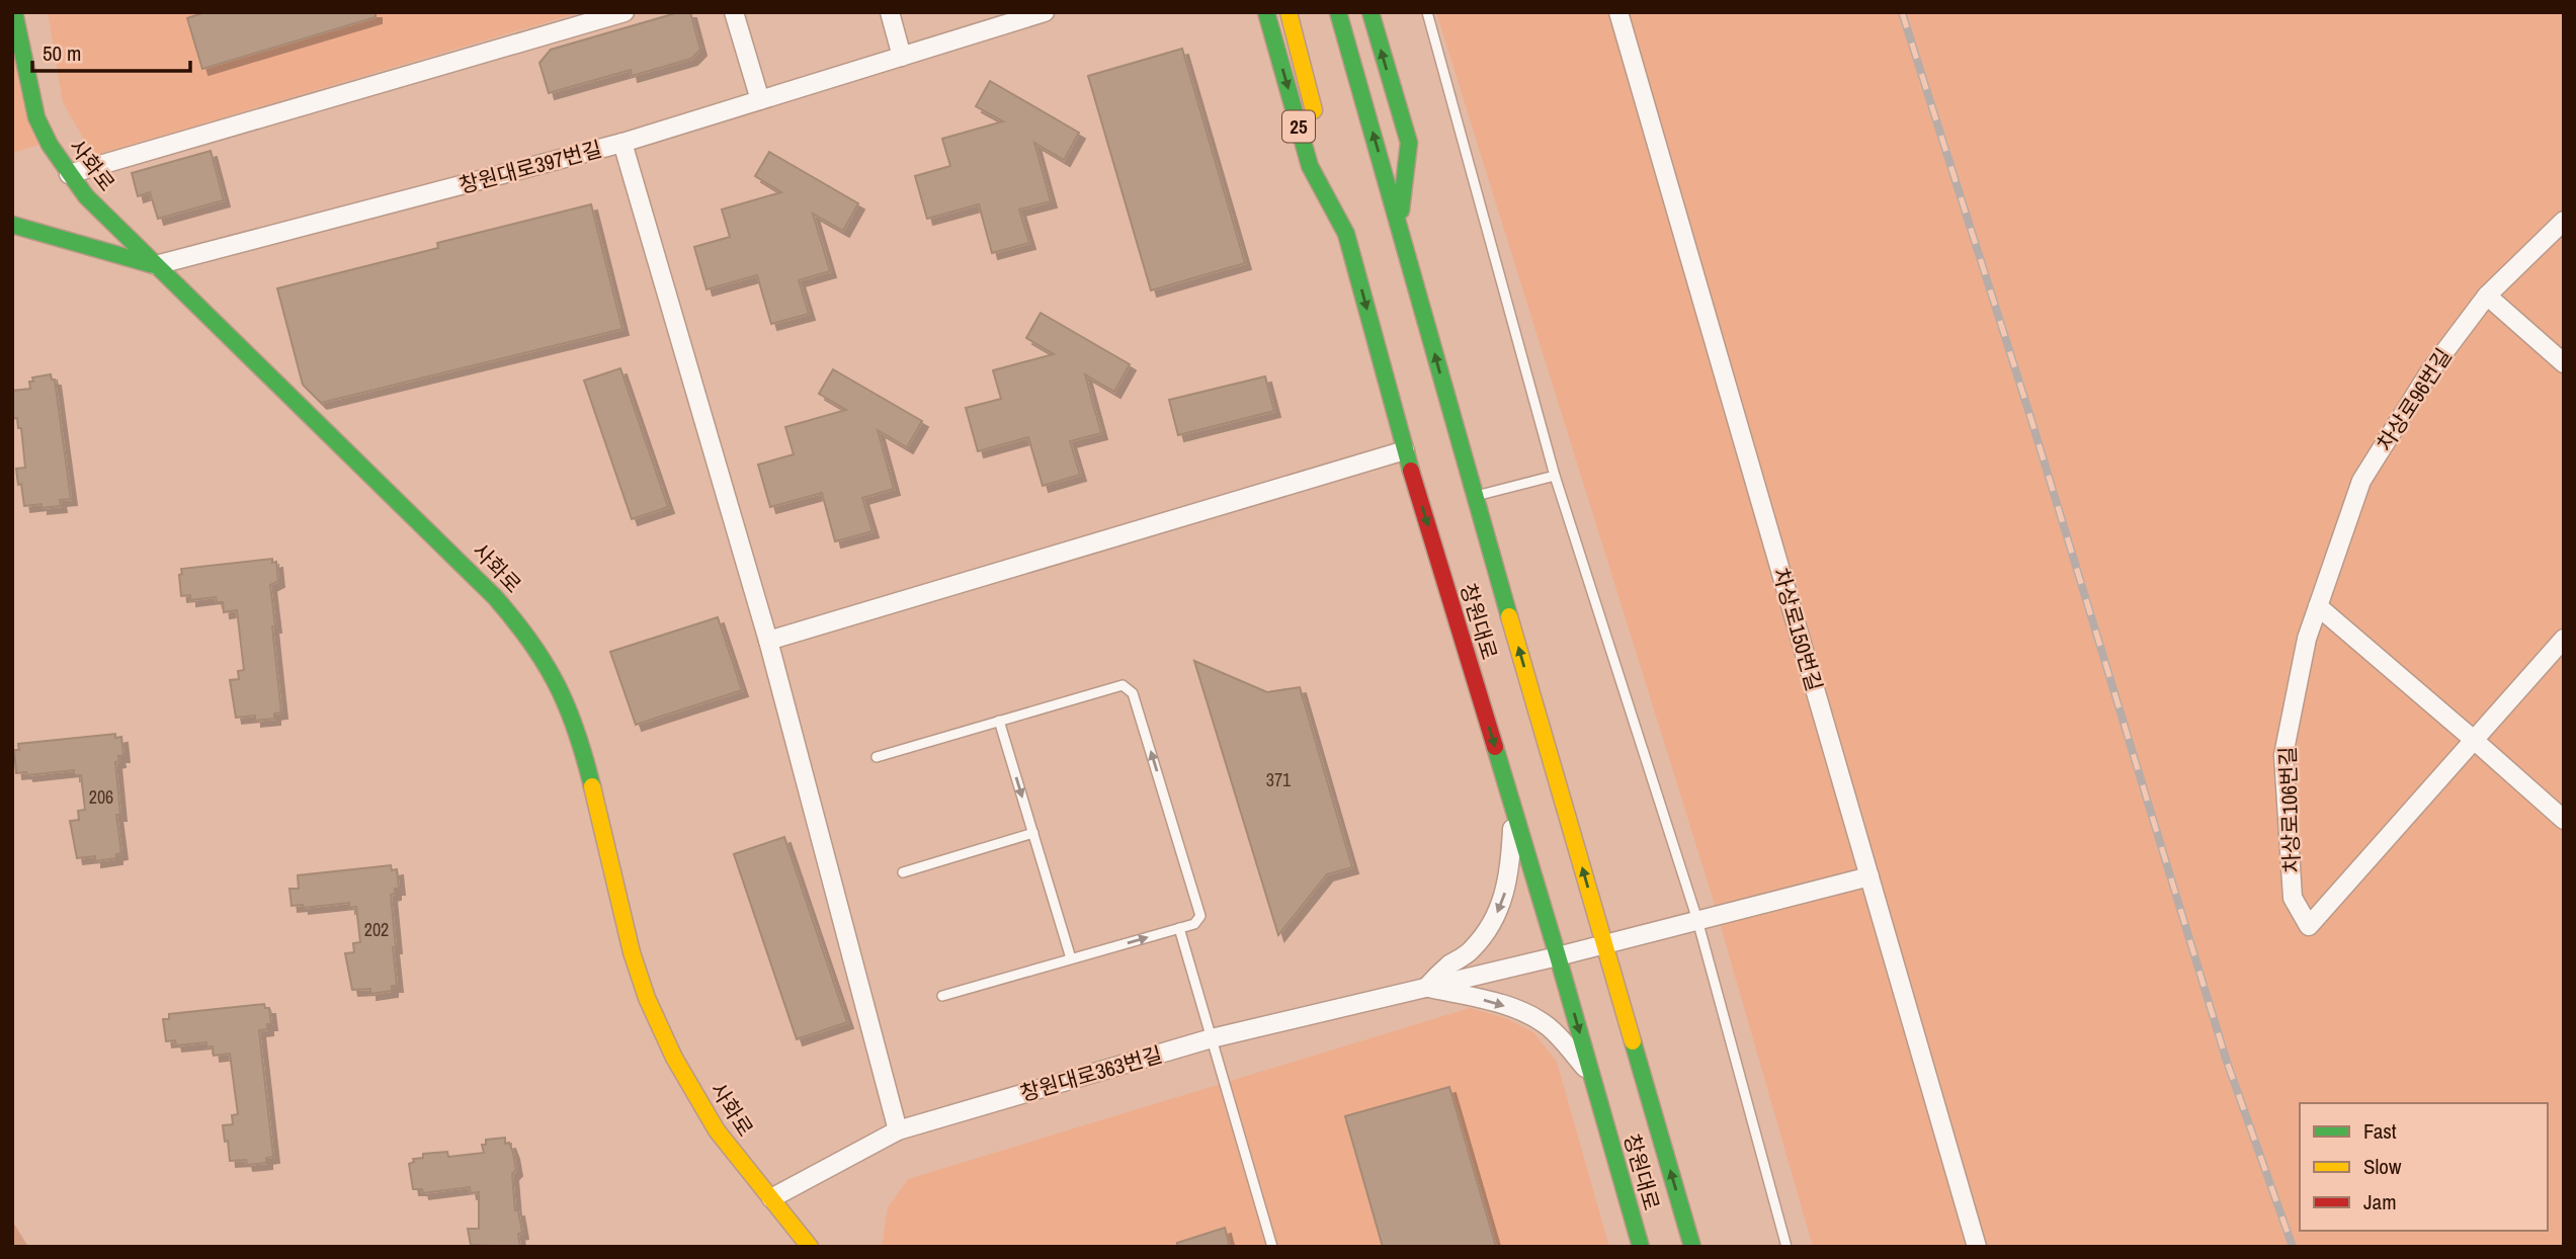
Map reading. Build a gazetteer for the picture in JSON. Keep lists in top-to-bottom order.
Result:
{
  "streets": {
    "main road": ["25", "사화로", "창원대로"],
    "street": [
      "창원대로397번길",
      "차상로96번길",
      "차상로150번길",
      "차상로106번길",
      "창원대로363번길"
    ]
  },
  "crossings": [
    ["사화로", "창원대로397번길"],
    ["사화로", "창원대로363번길"],
    ["차상로96번길", "차상로106번길"],
    ["창원대로", "창원대로363번길"],
    ["차상로150번길", "창원대로363번길"]
  ],
  "house_numbers": ["371", "206", "202"],
  "legend": ["Fast", "Slow", "Jam"],
  "scale_bar": "50 m"
}
